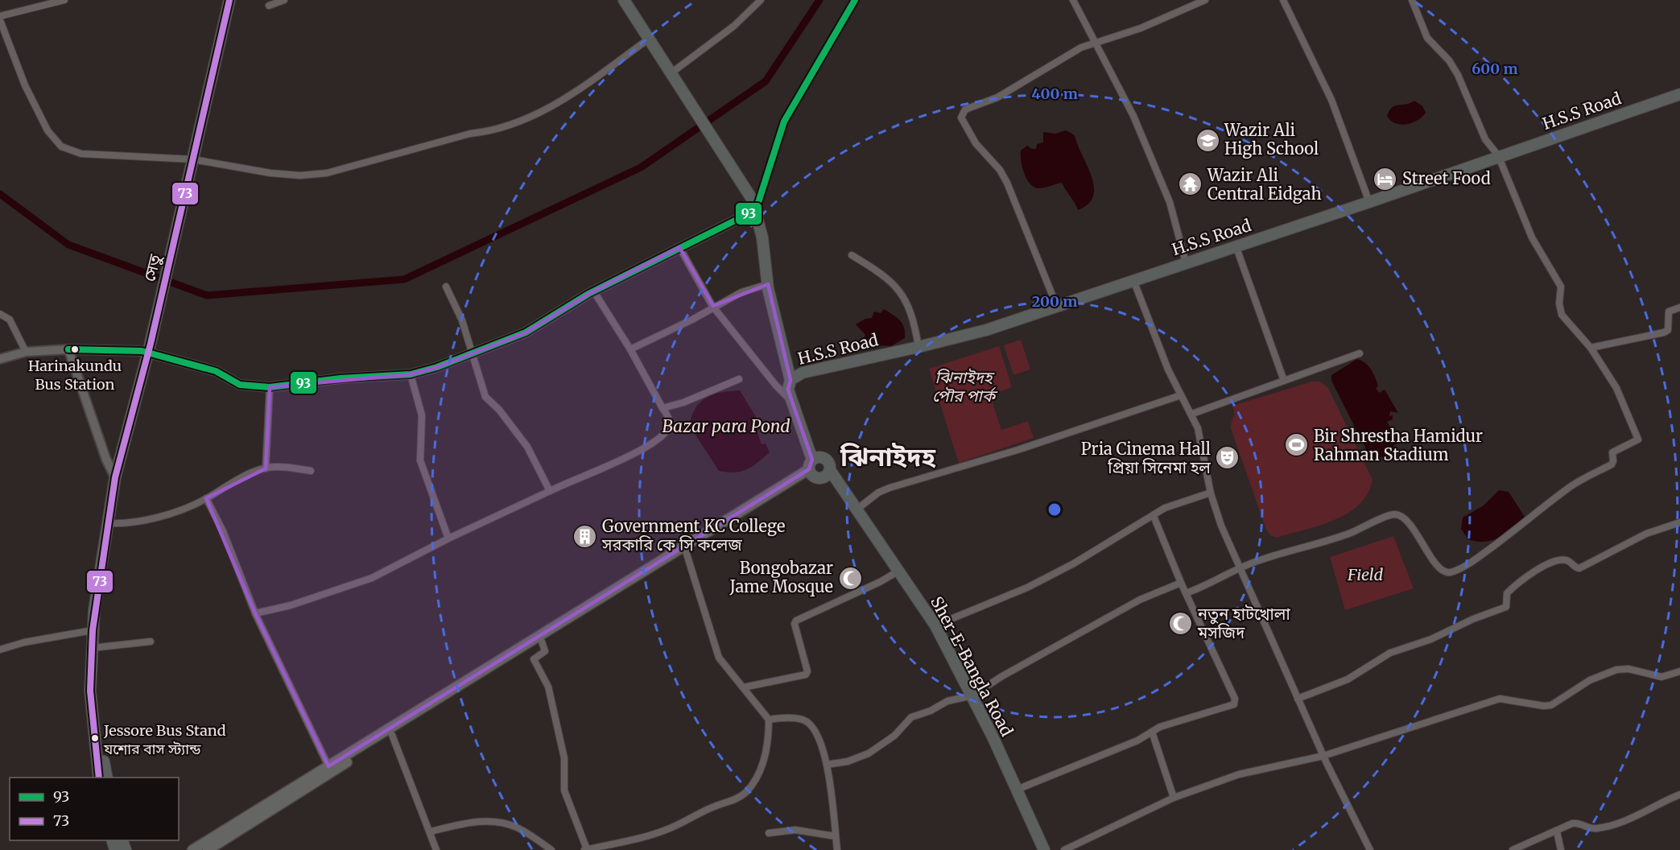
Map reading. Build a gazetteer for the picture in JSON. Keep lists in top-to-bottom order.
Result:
{
  "streets": {
    "highway": ["H.S.S Road", "সেতু", "Sher-E-Bangla Road"]
  },
  "crossings": [
    ["H.S.S Road", "Sher-E-Bangla Road"]
  ],
  "districts": ["ঝিনাইদহ"],
  "water": ["Bazar para Pond"],
  "parks": ["ঝিনাইদহ পৌর পার্ক", "Field"],
  "places": {
    "school or university": ["Wazir Ali High School"],
    "hotel": ["Street Food"],
    "temple": ["Wazir Ali Central Eidgah"],
    "other": ["Harinakundu Bus Station", "Jessore Bus Stand যশোর বাস স্ট্যান্ড"],
    "sports": ["Bir Shrestha Hamidur Rahman Stadium"],
    "theatre": ["Pria Cinema Hall প্রিয়া সিনেমা হল"],
    "building": ["Government KC College সরকারি কে সি কলেজ"],
    "mosque": ["Bongobazar Jame Mosque", "নতুন হাটখোলা মসজিদ"]
  },
  "lines": ["transit line 93", "transit line 73"],
  "legend": ["93", "73"],
  "rings": ["600 m", "400 m", "200 m"]
}
